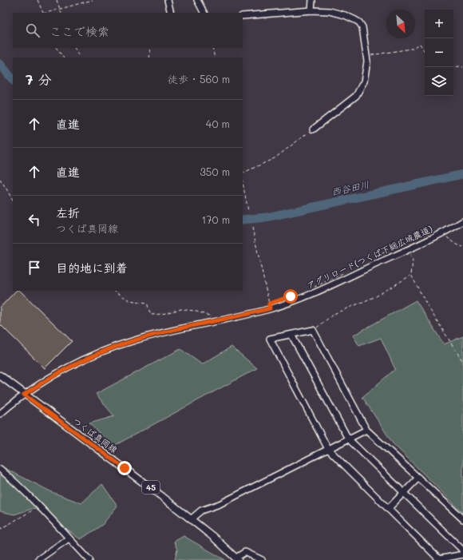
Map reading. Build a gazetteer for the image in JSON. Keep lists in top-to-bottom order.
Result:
{
  "streets": {
    "main road": ["つくば真岡線", "45"],
    "street": ["アグリロード(つくば下総広域農道)"]
  },
  "crossings": [
    ["アグリロード(つくば下総広域農道)", "つくば真岡線"]
  ],
  "water": ["西谷田川"],
  "north": "bottom right",
  "page": {
    "map_buttons": ["+", "−"],
    "search": "ここで検索",
    "heading": ["7 分", "徒歩 · 560 m"],
    "list": [
      ["直進", "40 m"],
      ["直進", "350 m"],
      ["左折", "つくば真岡線", "170 m"],
      "目的地に到着"
    ]
  }
}
